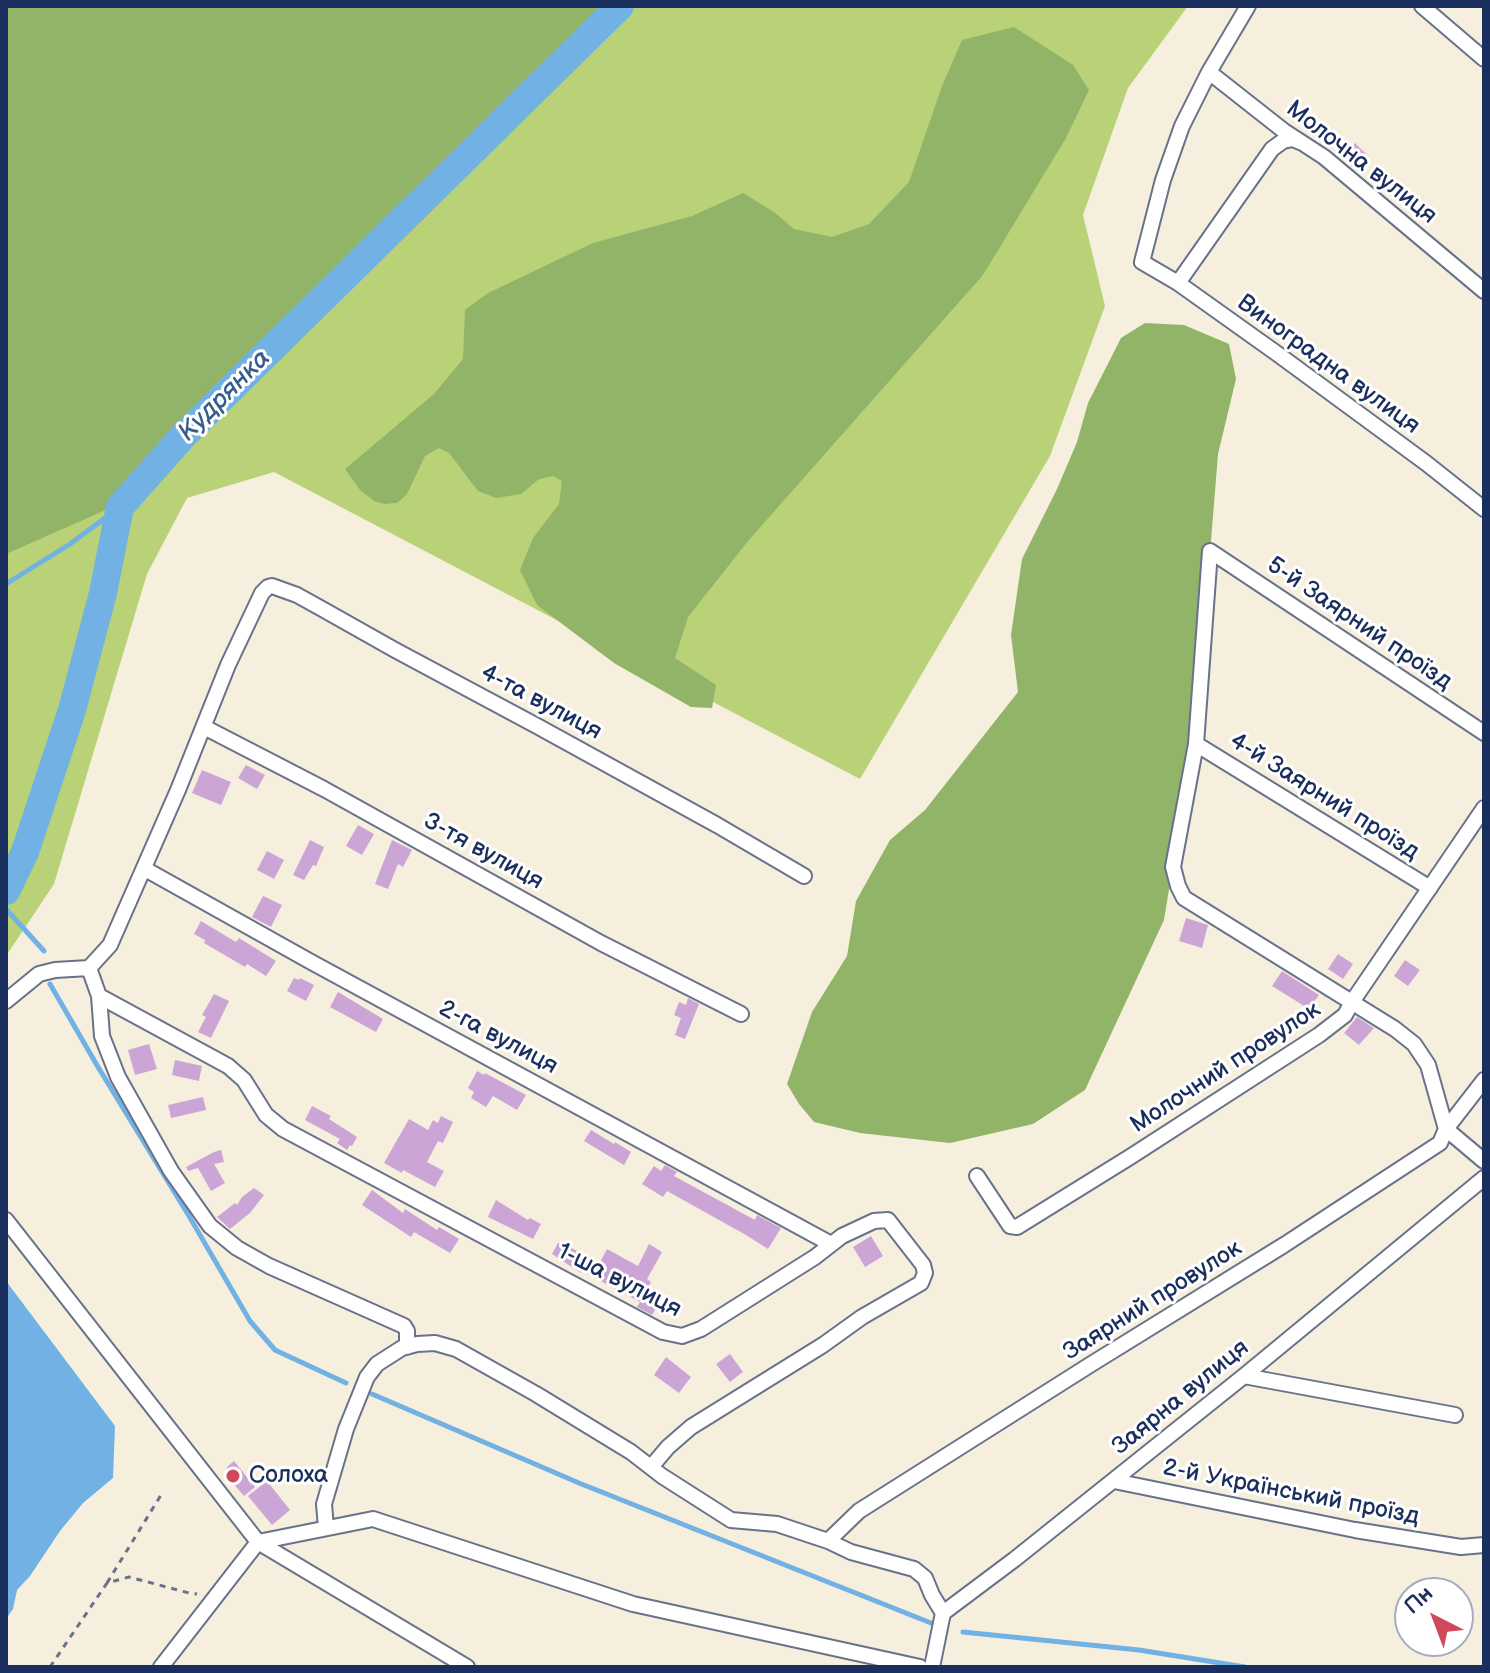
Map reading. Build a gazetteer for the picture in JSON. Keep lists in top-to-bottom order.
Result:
{
  "streets": {
    "street": [
      "Молочна вулиця",
      "Виноградна вулиця",
      "5-й Заярний проїзд",
      "4-та вулиця",
      "4-й Заярний проїзд",
      "3-тя вулиця",
      "2-га вулиця",
      "Молочний провулок",
      "1-ша вулиця",
      "Заярний провулок",
      "Заярна вулиця",
      "2-й Український проїзд"
    ]
  },
  "crossings": [
    ["Молочна вулиця", "Виноградна вулиця"],
    ["5-й Заярний проїзд", "4-й Заярний проїзд"],
    ["4-та вулиця", "3-тя вулиця"],
    ["4-й Заярний проїзд", "Молочний провулок"],
    ["2-га вулиця", "1-ша вулиця"],
    ["Заярна вулиця", "2-й Український проїзд"]
  ],
  "water": ["Кудрянка"],
  "places": ["Солоха"],
  "north": "top left"
}
